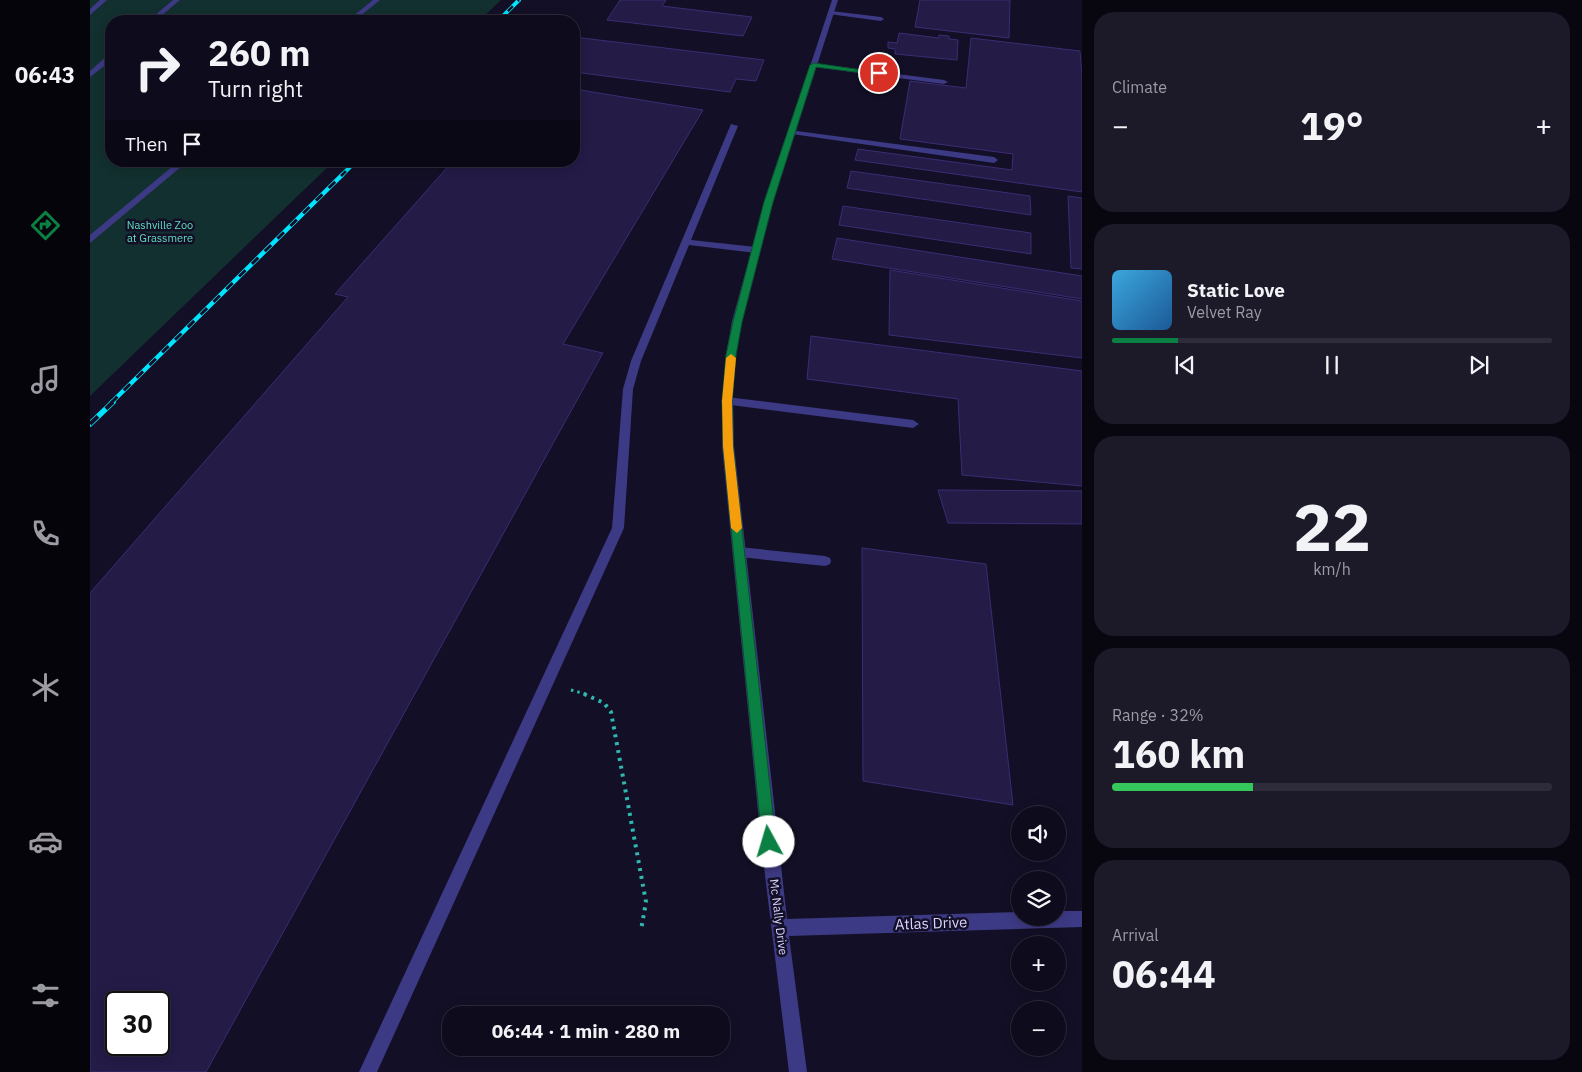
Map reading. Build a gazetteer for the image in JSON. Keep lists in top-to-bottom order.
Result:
{
  "streets": {
    "street": ["Mc Nally Drive", "Atlas Drive"]
  },
  "crossings": [
    ["Mc Nally Drive", "Atlas Drive"]
  ],
  "parks": ["Nashville Zoo at Grassmere"],
  "page": {
    "tabs": "06:43",
    "tile": [
      "Climate",
      ["22", "km/h"],
      ["Range · 32%", "160 km"],
      ["Arrival", "06:44"]
    ],
    "turn": ["260 m", "Turn right"],
    "heat": ["−", "19°", "+"],
    "then": "Then",
    "song": ["Static Love", "Velvet Ray"],
    "map_buttons": ["+", "−"],
    "limit": "30",
    "trip": "06:44 · 1 min · 280 m"
  }
}
